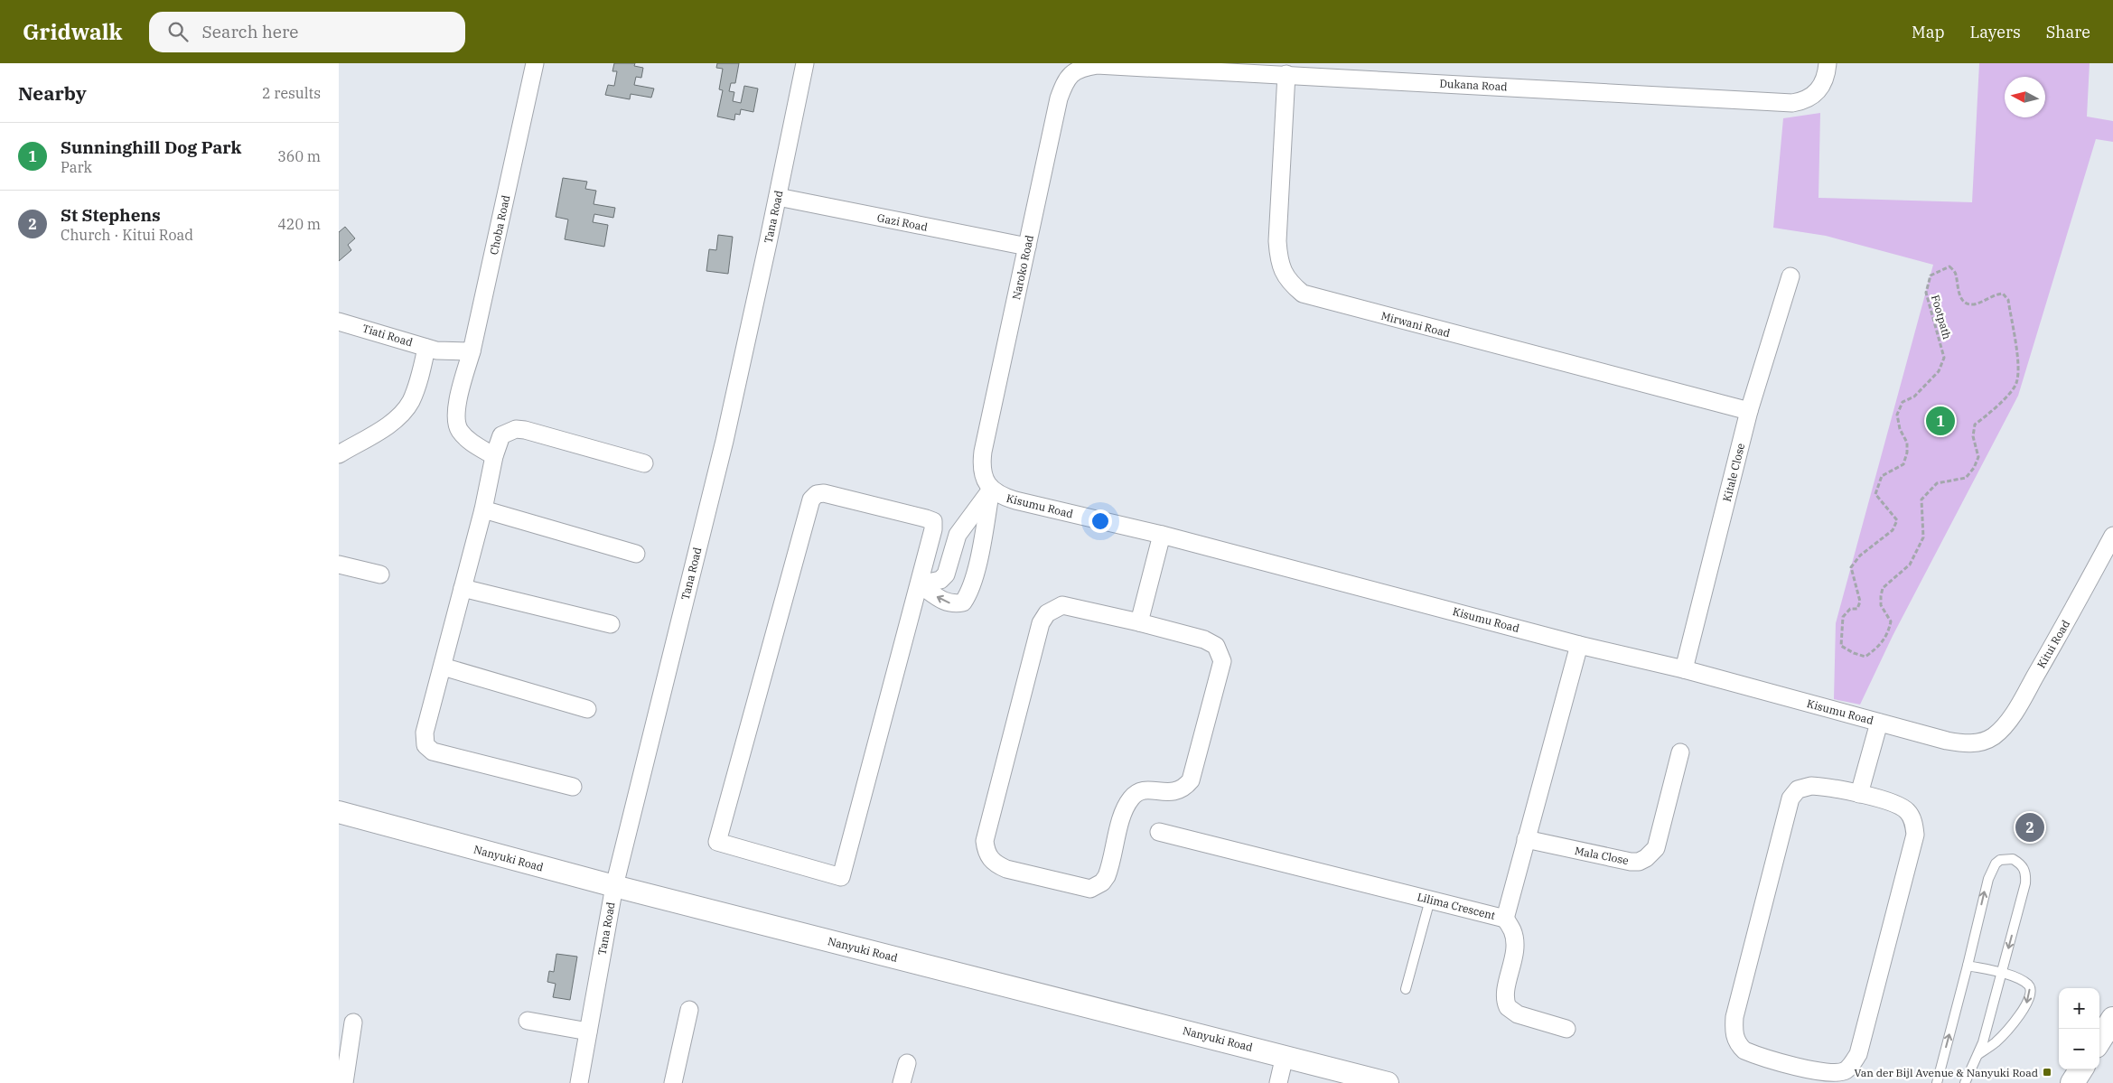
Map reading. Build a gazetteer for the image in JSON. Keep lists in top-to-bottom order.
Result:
{
  "streets": {
    "street": [
      "Dukana Road",
      "Tana Road",
      "Gazi Road",
      "Choba Road",
      "Naroko Road",
      "Mirwani Road",
      "Tiati Road",
      "Kitale Close",
      "Kisumu Road",
      "Kitui Road",
      "Mala Close",
      "Nanyuki Road",
      "Lilima Crescent"
    ],
    "path": ["Footpath"]
  },
  "crossings": [
    ["Dukana Road", "Naroko Road"],
    ["Dukana Road", "Mirwani Road"],
    ["Tana Road", "Gazi Road"],
    ["Tana Road", "Nanyuki Road"],
    ["Gazi Road", "Naroko Road"],
    ["Naroko Road", "Kisumu Road"],
    ["Mirwani Road", "Kitale Close"],
    ["Kitale Close", "Kisumu Road"],
    ["Kisumu Road", "Kitui Road"],
    ["Kisumu Road", "Lilima Crescent"],
    ["Mala Close", "Lilima Crescent"]
  ],
  "places": {
    "transit": ["Van der Bijl Avenue & Nanyuki Road"]
  },
  "north": "left",
  "page": {
    "header": "Gridwalk",
    "search": "Search here",
    "nav": ["Map", "Layers", "Share"],
    "heading": ["Nearby", "2 results"],
    "list": [
      {
        "mark": "1",
        "name": "Sunninghill Dog Park",
        "note": "Park",
        "value": "360 m"
      },
      {
        "mark": "2",
        "name": "St Stephens",
        "note": "Church · Kitui Road",
        "value": "420 m"
      }
    ],
    "pins": ["1", "2"],
    "map_buttons": ["+", "−"]
  }
}
